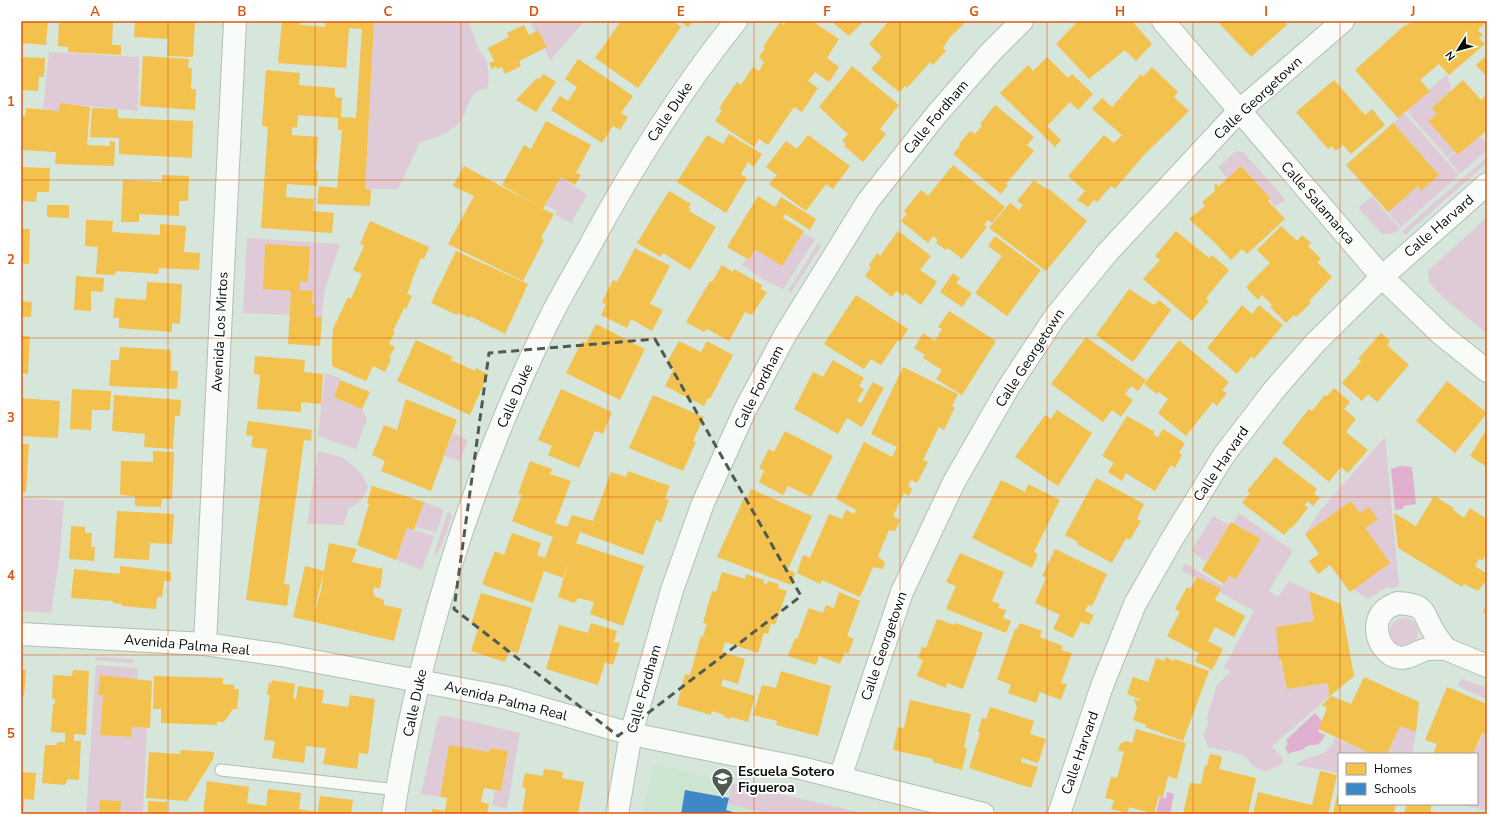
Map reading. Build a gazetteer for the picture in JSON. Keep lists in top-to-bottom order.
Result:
{
  "streets": {
    "street": [
      "Calle Georgetown",
      "Calle Duke",
      "Calle Fordham",
      "Calle Salamanca",
      "Calle Harvard",
      "Avenida Los Mirtos",
      "Avenida Palma Real"
    ]
  },
  "crossings": [
    ["Calle Georgetown", "Calle Salamanca"],
    ["Calle Georgetown", "Avenida Palma Real"],
    ["Calle Duke", "Avenida Palma Real"],
    ["Calle Fordham", "Avenida Palma Real"],
    ["Calle Salamanca", "Calle Harvard"],
    ["Avenida Los Mirtos", "Avenida Palma Real"]
  ],
  "places": {
    "school or university": ["Escuela Sotero Figueroa"]
  },
  "legend": ["Homes", "Schools"],
  "north": "bottom left",
  "grid": {
    "columns": [
      "A",
      "B",
      "C",
      "D",
      "E",
      "F",
      "G",
      "H",
      "I",
      "J"
    ],
    "rows": [
      "1",
      "2",
      "3",
      "4",
      "5"
    ]
  }
}
